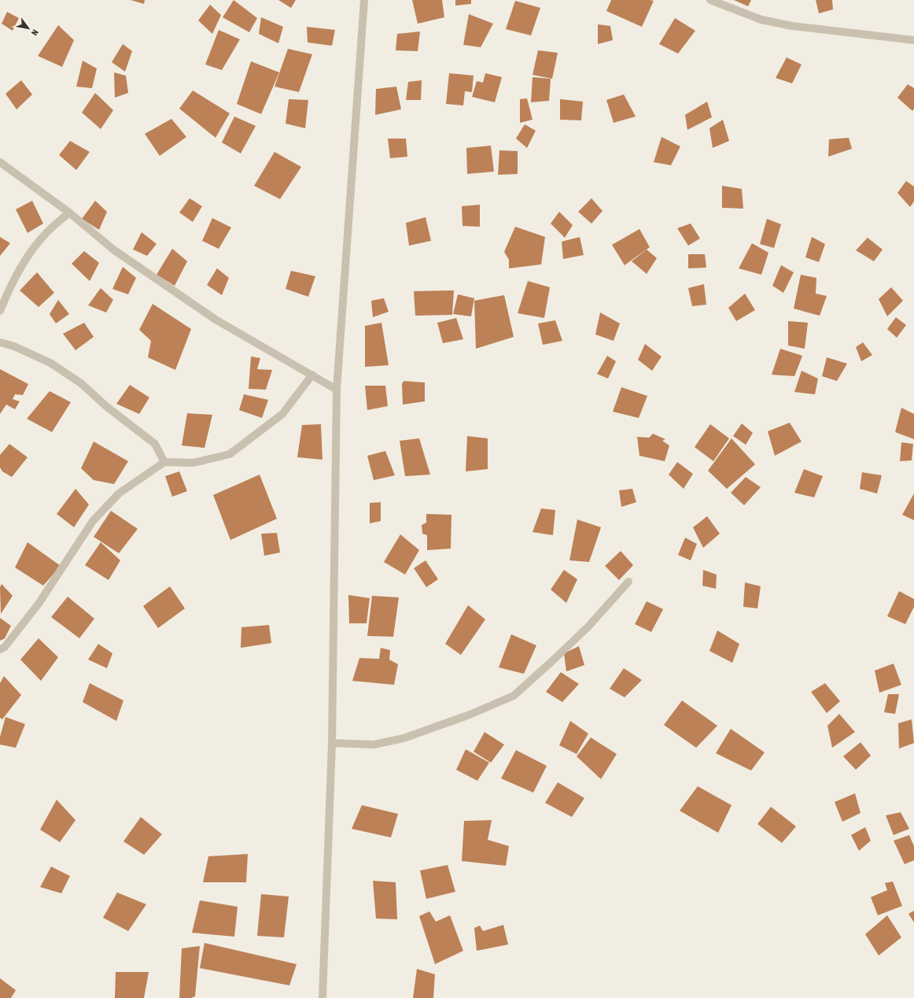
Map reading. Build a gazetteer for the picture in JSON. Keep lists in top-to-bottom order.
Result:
{
  "north": "bottom right"
}
